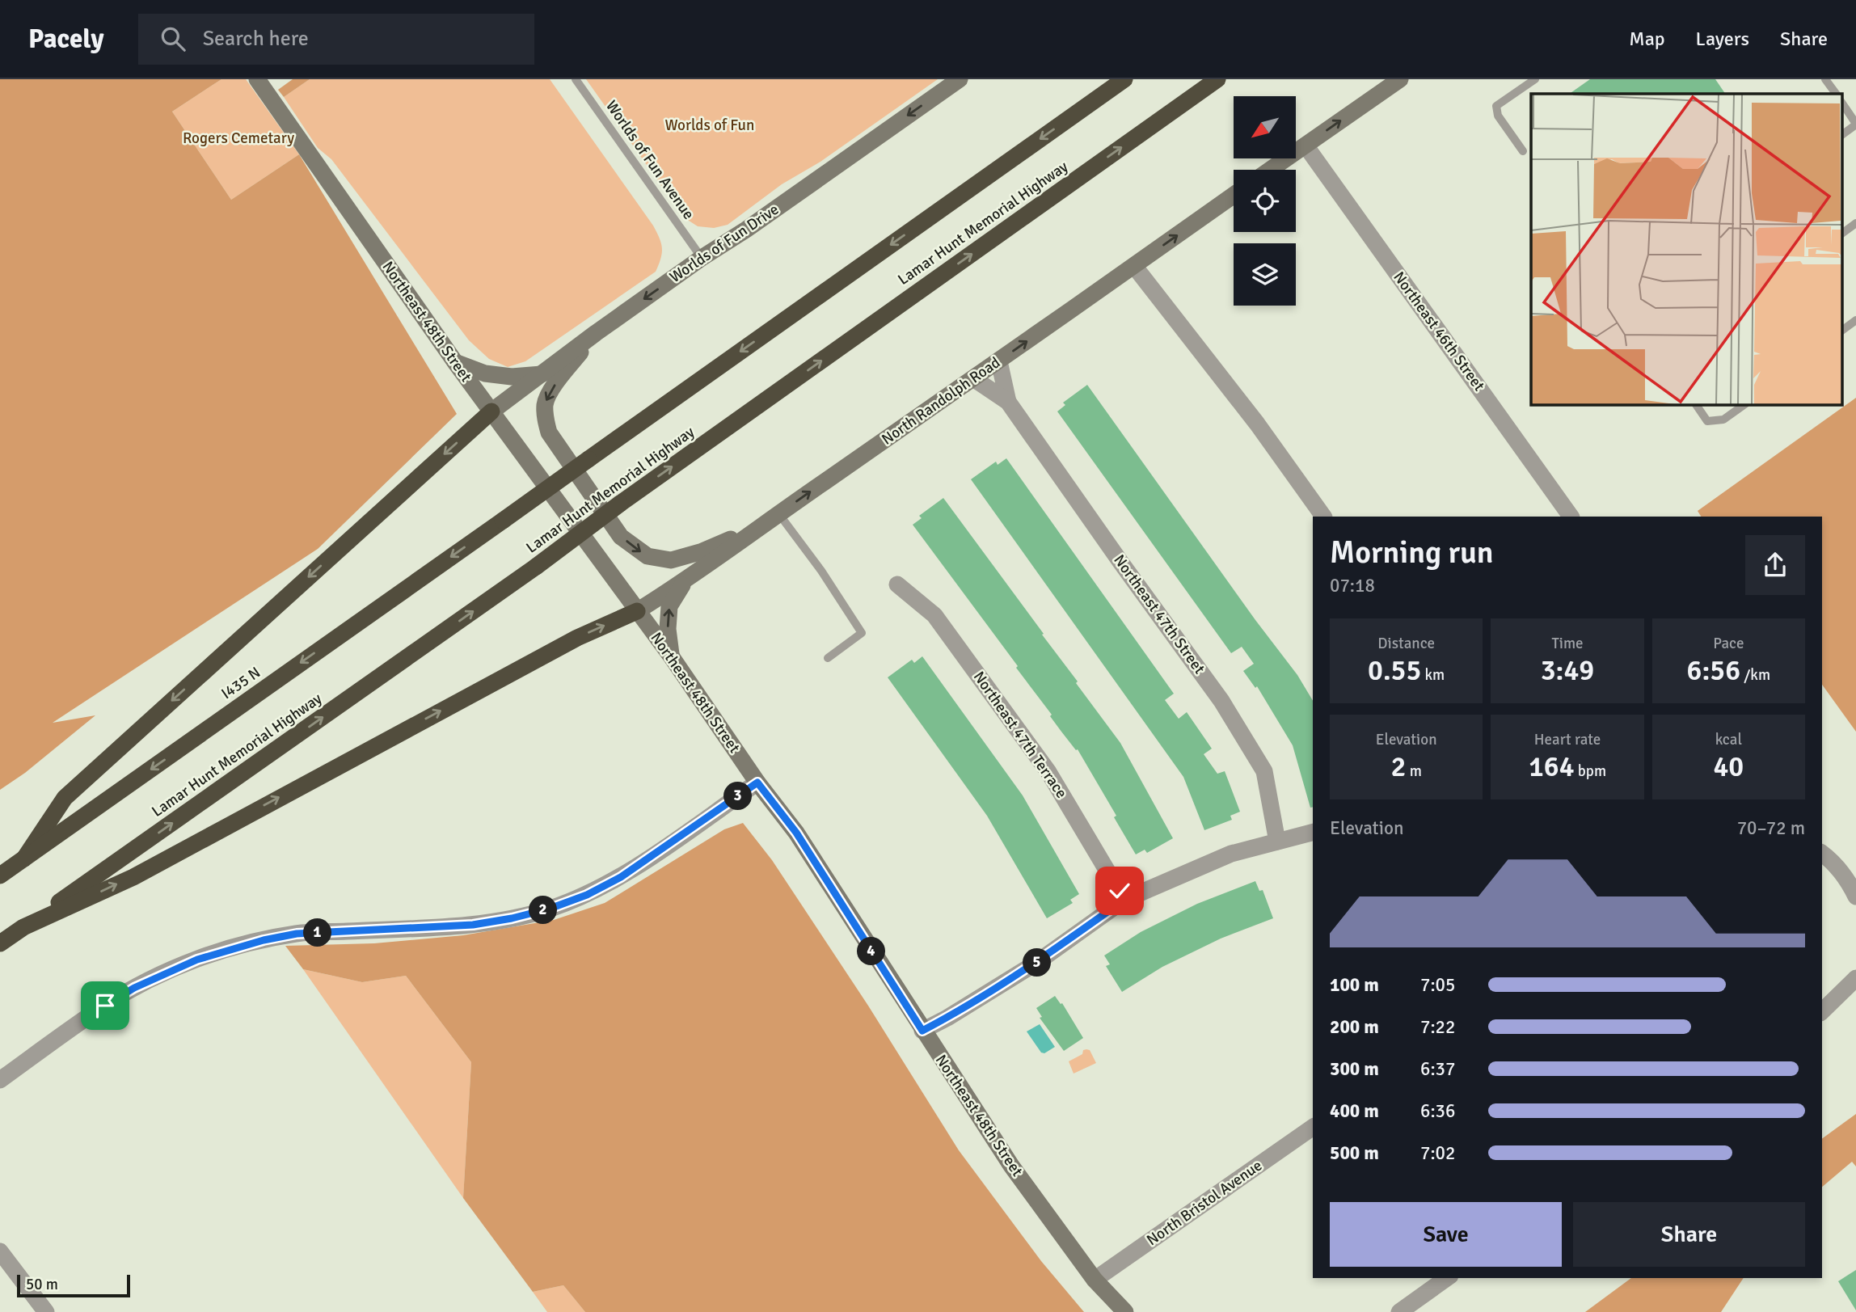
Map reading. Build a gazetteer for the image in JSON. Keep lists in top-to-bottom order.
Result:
{
  "streets": {
    "highway": ["Lamar Hunt Memorial Highway", "I435 N"],
    "main road": ["Worlds of Fun Drive", "Northeast 48th Street", "North Randolph Road"],
    "street": [
      "Northeast 46th Street",
      "Northeast 47th Street",
      "Northeast 47th Terrace",
      "North Bristol Avenue"
    ],
    "lane": ["Worlds of Fun Avenue"]
  },
  "crossings": [
    ["Worlds of Fun Avenue", "Worlds of Fun Drive"],
    ["Worlds of Fun Drive", "Northeast 48th Street"],
    ["Northeast 48th Street", "North Randolph Road"],
    ["Northeast 48th Street", "North Bristol Avenue"],
    ["North Randolph Road", "Northeast 47th Street"]
  ],
  "one_way": ["Worlds of Fun Drive", "North Randolph Road"],
  "parks": ["Worlds of Fun", "Rogers Cemetary"],
  "scale_bar": "50 m",
  "north": "bottom left",
  "page": {
    "header": "Pacely",
    "search": "Search here",
    "nav": ["Map", "Layers", "Share"],
    "heading": ["Morning run", "07:18"],
    "stats": [
      ["Distance", "0.55 km"],
      ["Time", "3:49"],
      ["Pace", "6:56 /km"],
      ["Elevation", "2 m"],
      ["Heart rate", "164 bpm"],
      ["kcal", "40"]
    ],
    "pins": [
      "3",
      "2",
      "1",
      "4",
      "5"
    ],
    "chart": ["Elevation", "70–72 m"],
    "list": [
      {
        "name": "100 m",
        "note": "7:05"
      },
      {
        "name": "200 m",
        "note": "7:22"
      },
      {
        "name": "300 m",
        "note": "6:37"
      },
      {
        "name": "400 m",
        "note": "6:36"
      },
      {
        "name": "500 m",
        "note": "7:02"
      }
    ],
    "buttons": ["Save", "Share"],
    "scale": "50 m"
  }
}
